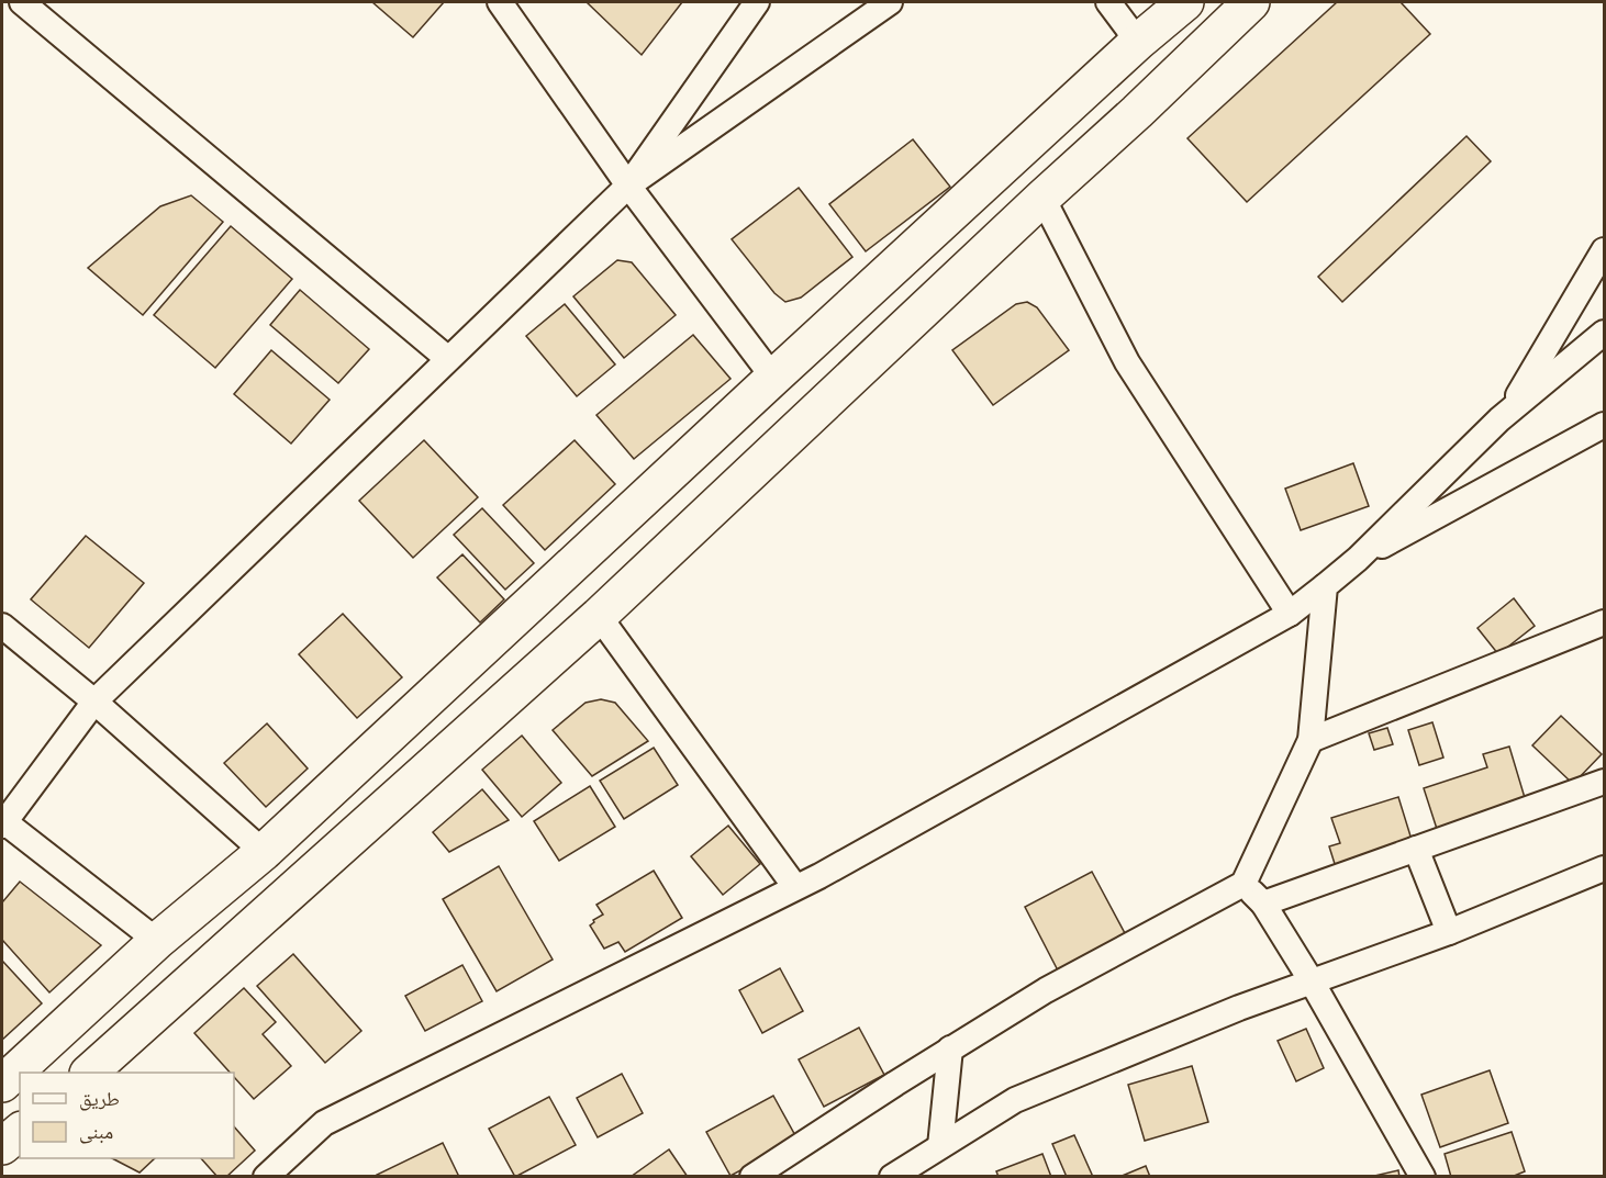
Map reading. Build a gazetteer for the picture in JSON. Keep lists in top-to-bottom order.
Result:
{
  "legend": ["طريق", "مبنى"]
}
